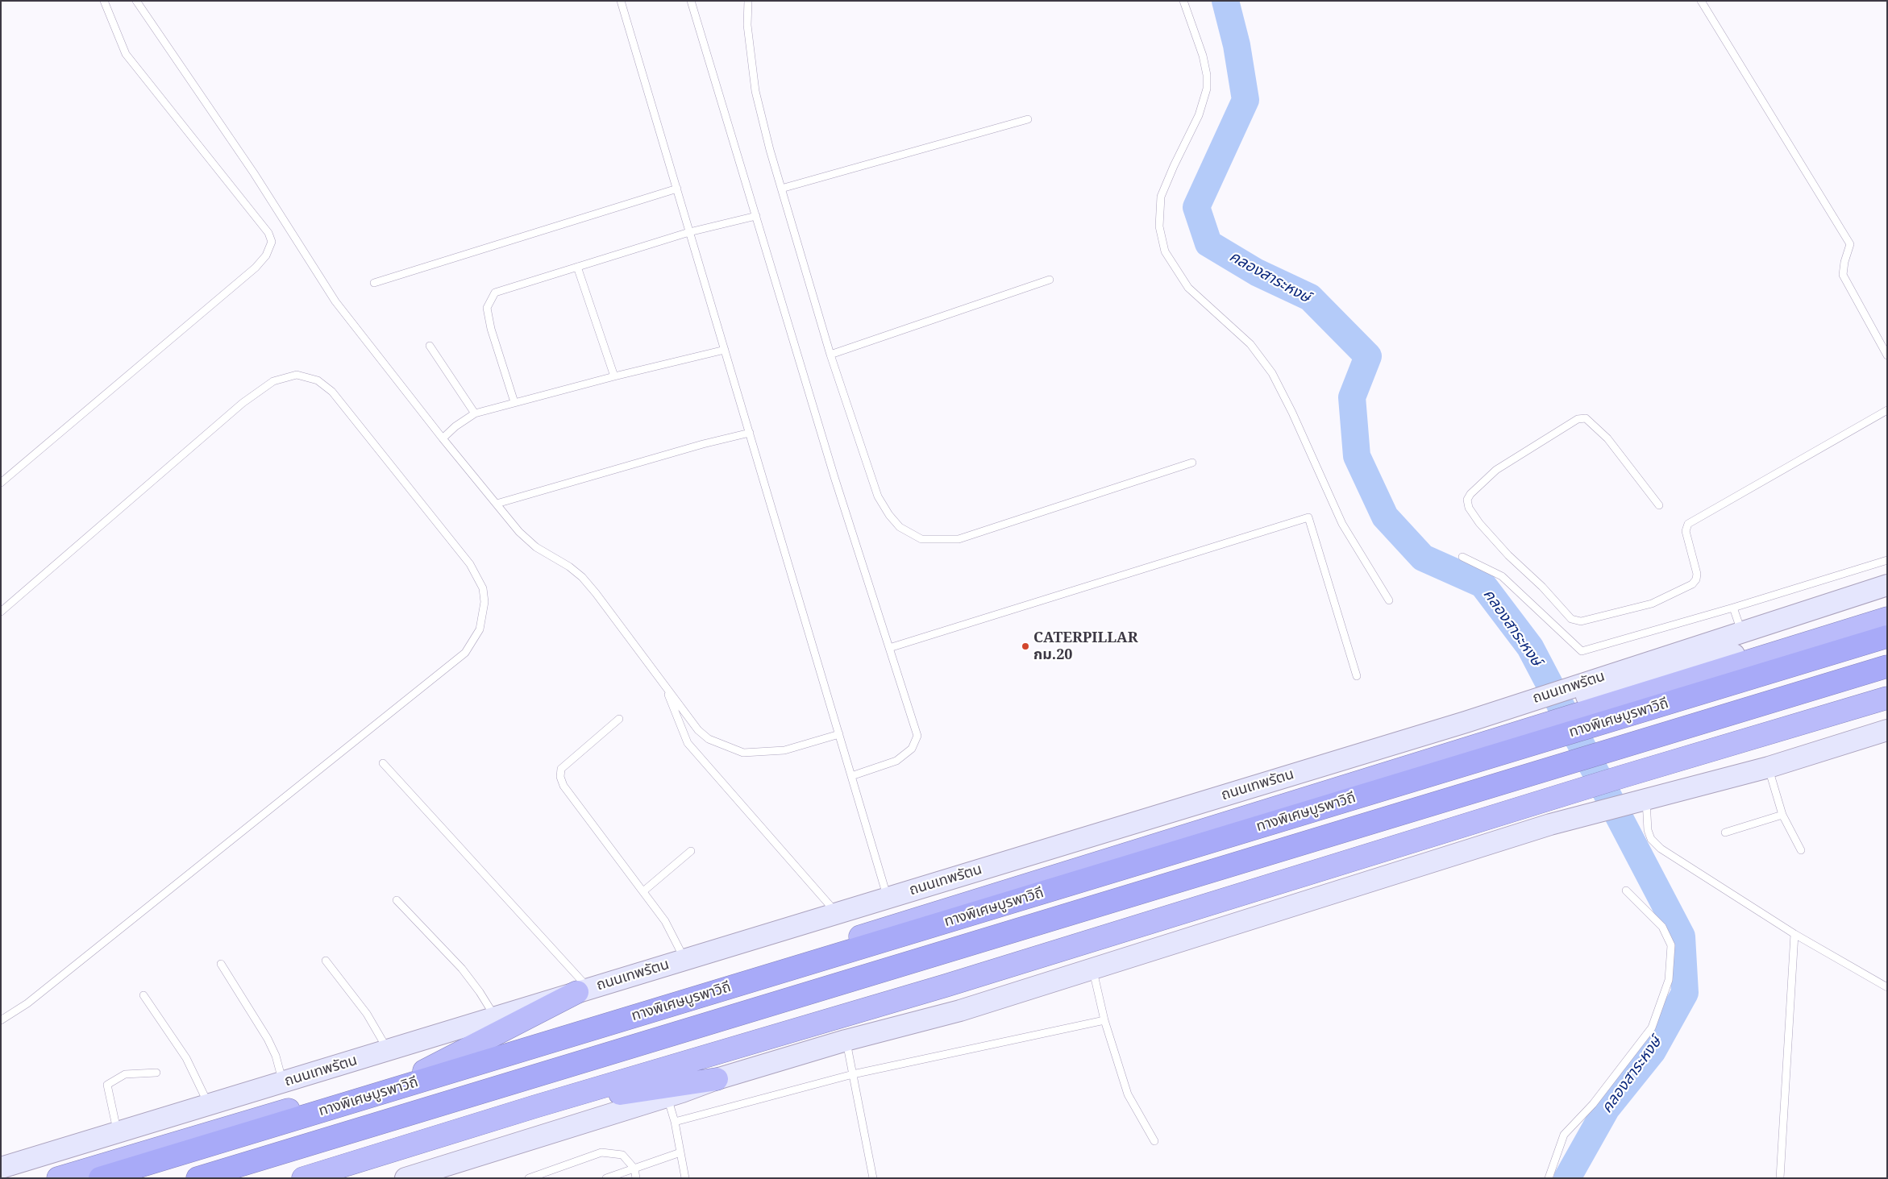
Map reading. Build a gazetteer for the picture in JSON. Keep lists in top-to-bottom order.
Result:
{
  "streets": {
    "highway": ["ถนนเทพรัตน", "ทางพิเศษบูรพาวิถี"]
  },
  "water": ["คลองสาระหงษ์"],
  "places": ["CATERPILLAR กม.20"]
}
